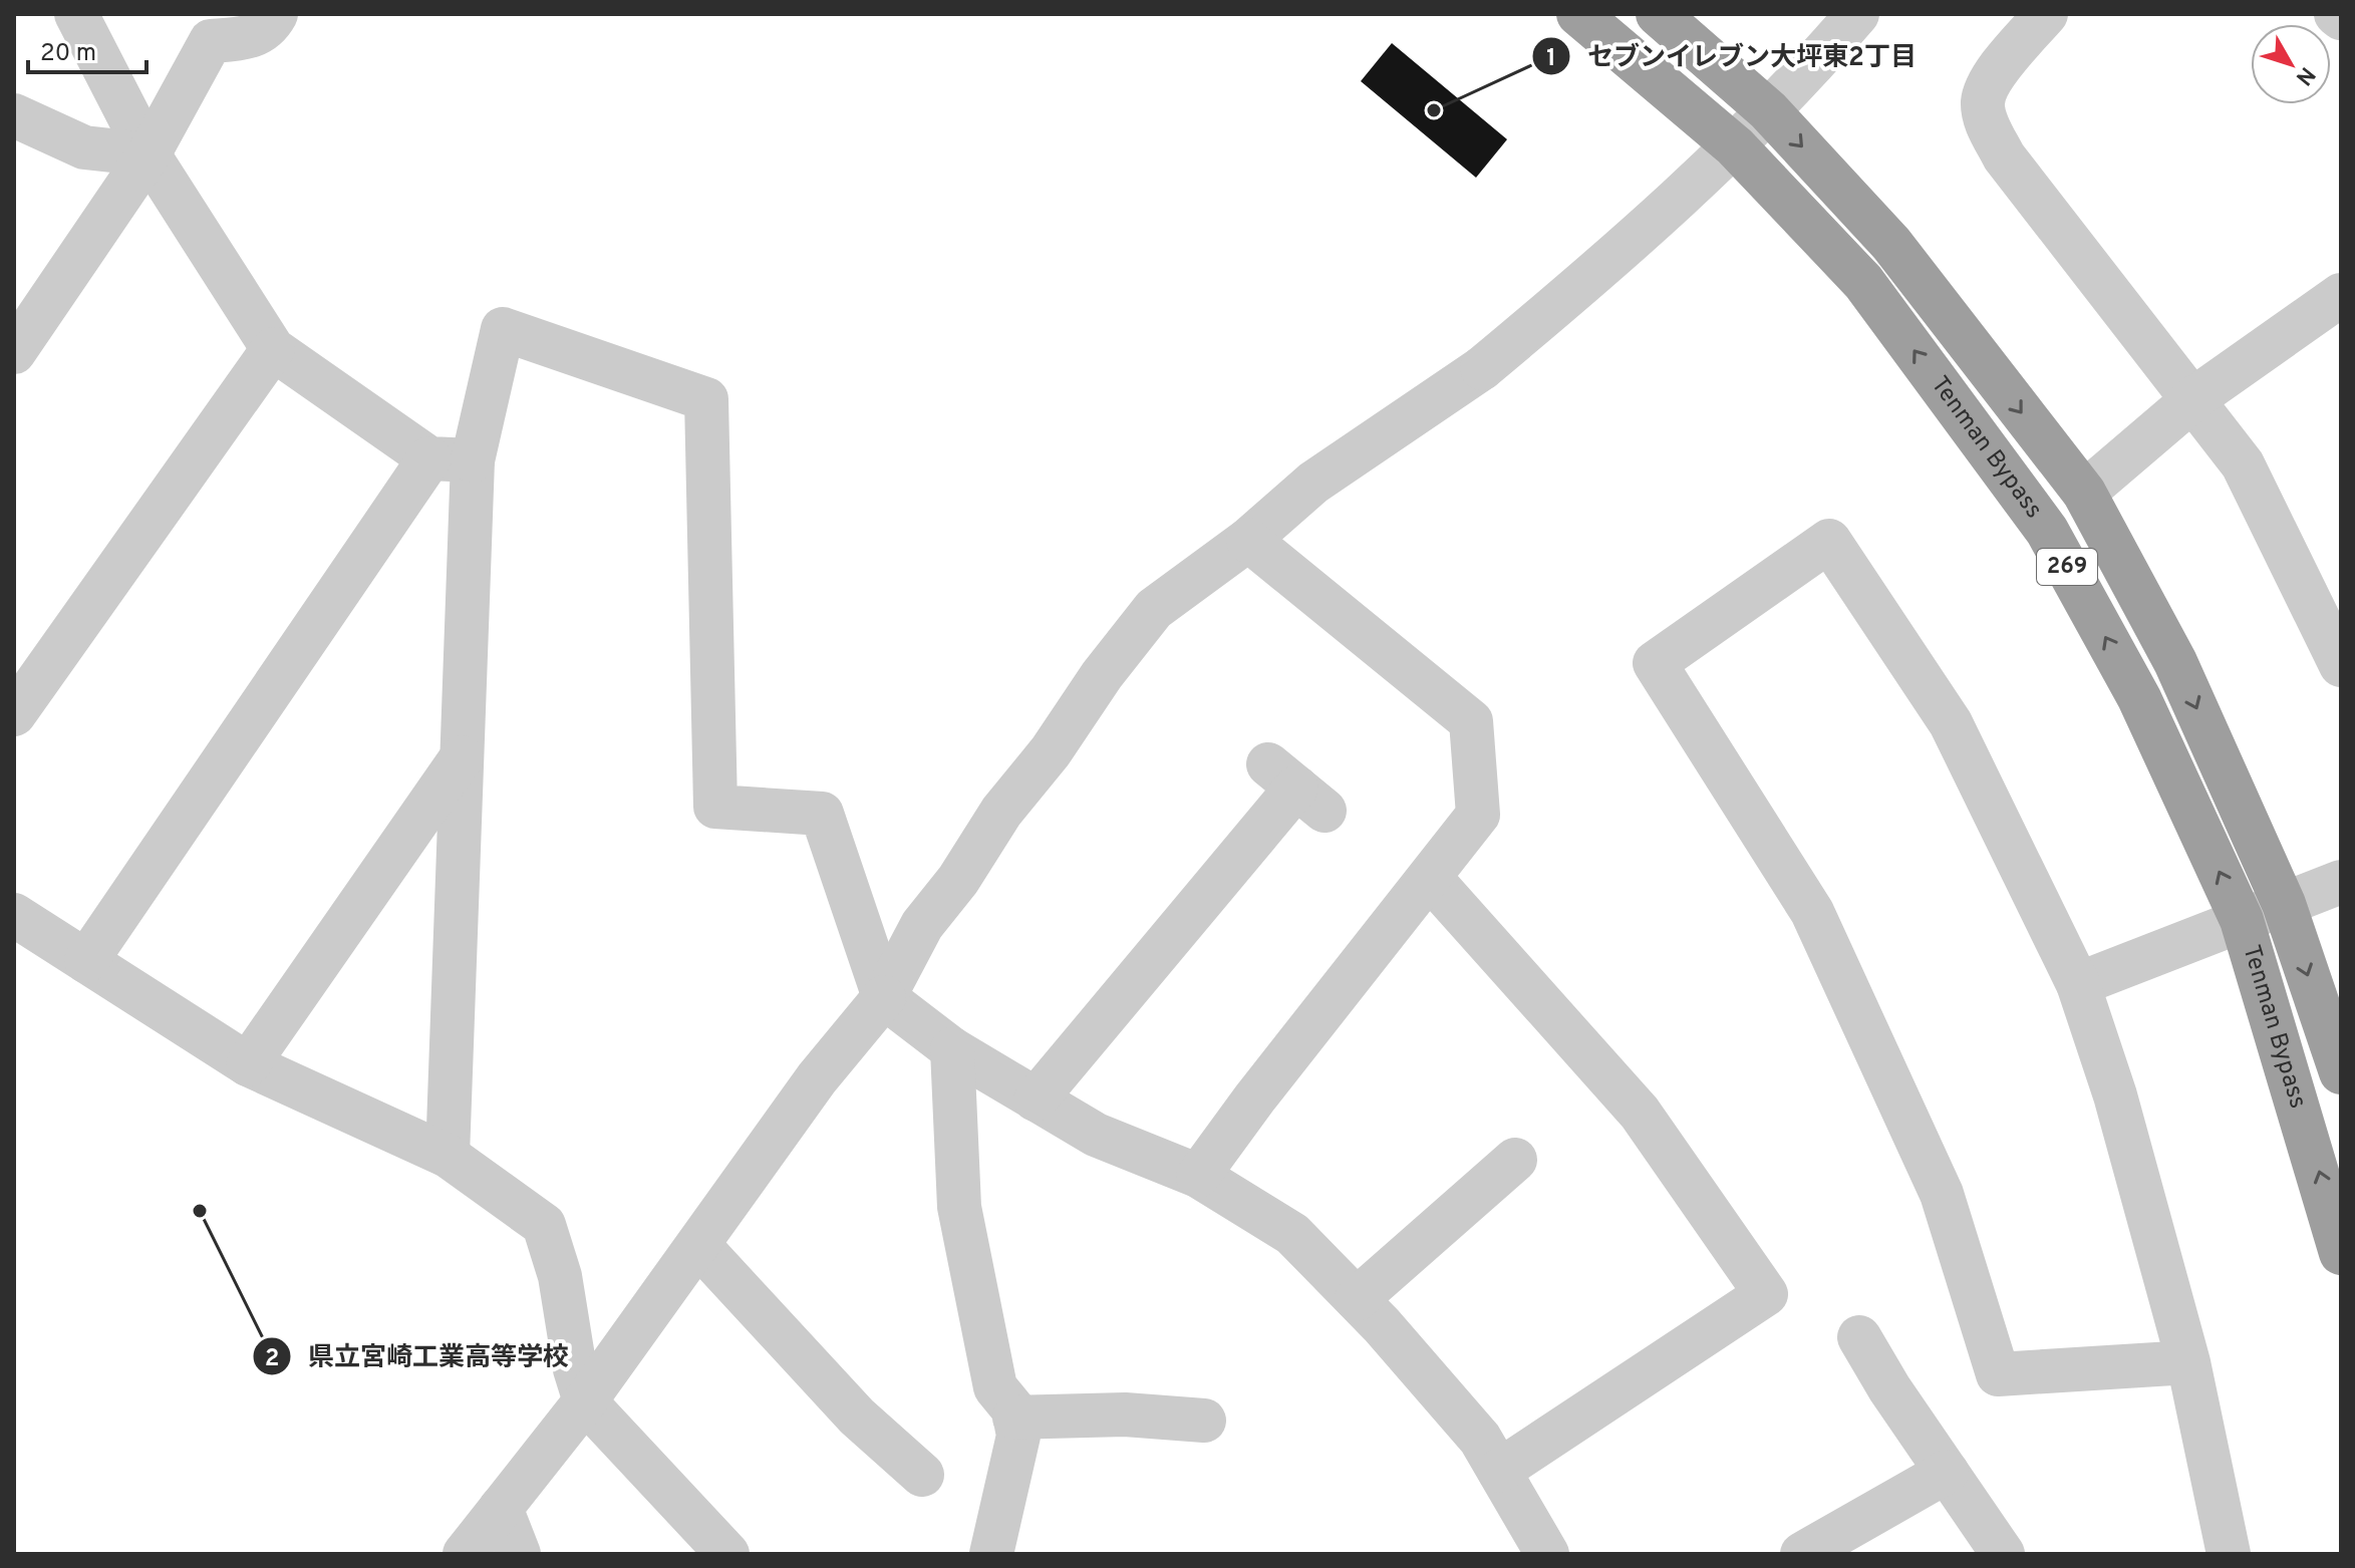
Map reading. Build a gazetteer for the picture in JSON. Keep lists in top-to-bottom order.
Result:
{
  "streets": {
    "highway": ["Tenman Bypass", "269"]
  },
  "places": ["セブンイレブン大坪東2丁目", "県立宮崎工業高等学校"],
  "scale_bar": "20 m",
  "north": "bottom right"
}
